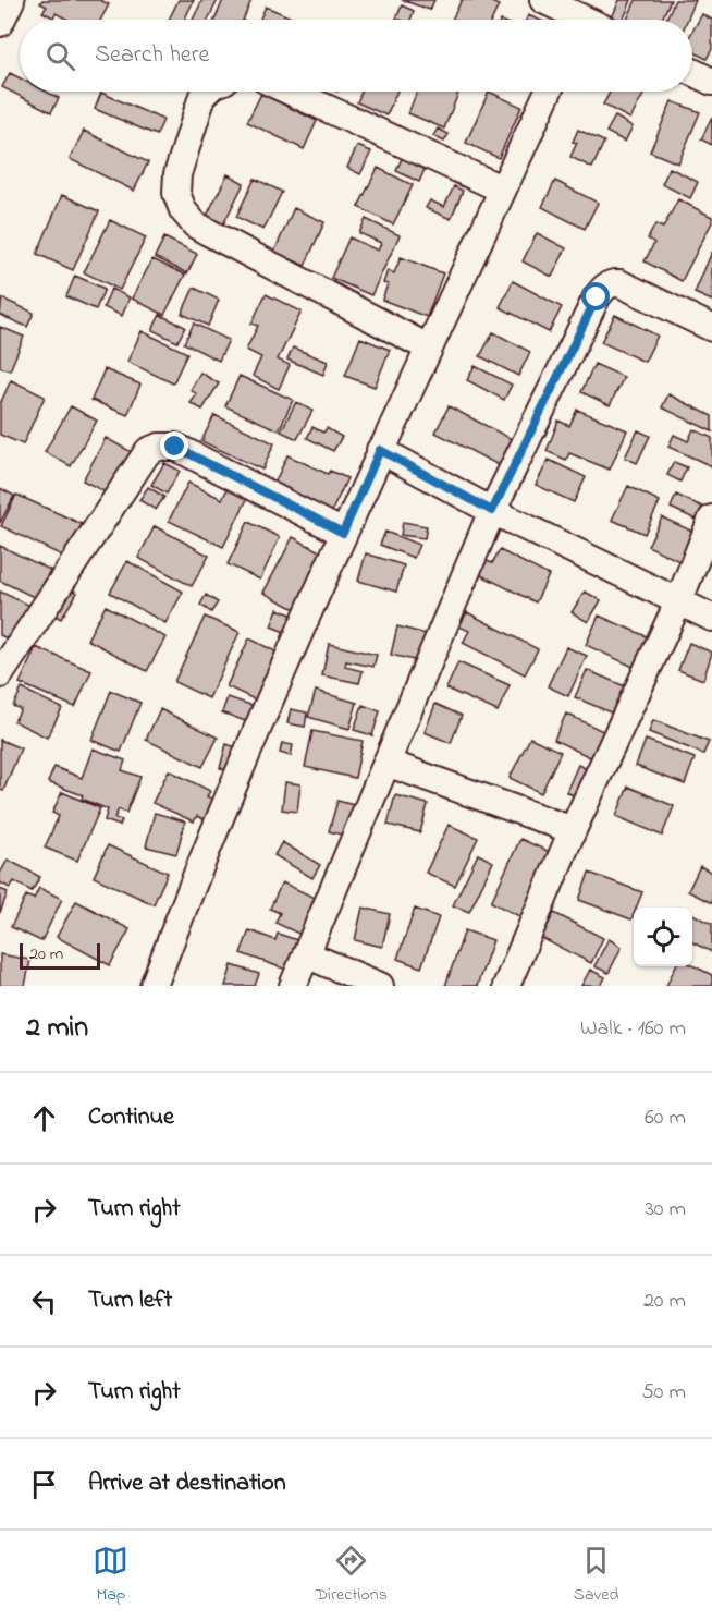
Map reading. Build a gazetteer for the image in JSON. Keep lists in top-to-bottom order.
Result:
{
  "scale_bar": "20 m",
  "page": {
    "search": "Search here",
    "scale": "20 m",
    "heading": ["2 min", "Walk · 160 m"],
    "list": [
      ["Continue", "60 m"],
      ["Turn right", "30 m"],
      ["Turn left", "20 m"],
      ["Turn right", "50 m"],
      "Arrive at destination"
    ],
    "nav": ["Map", "Directions", "Saved"]
  }
}
